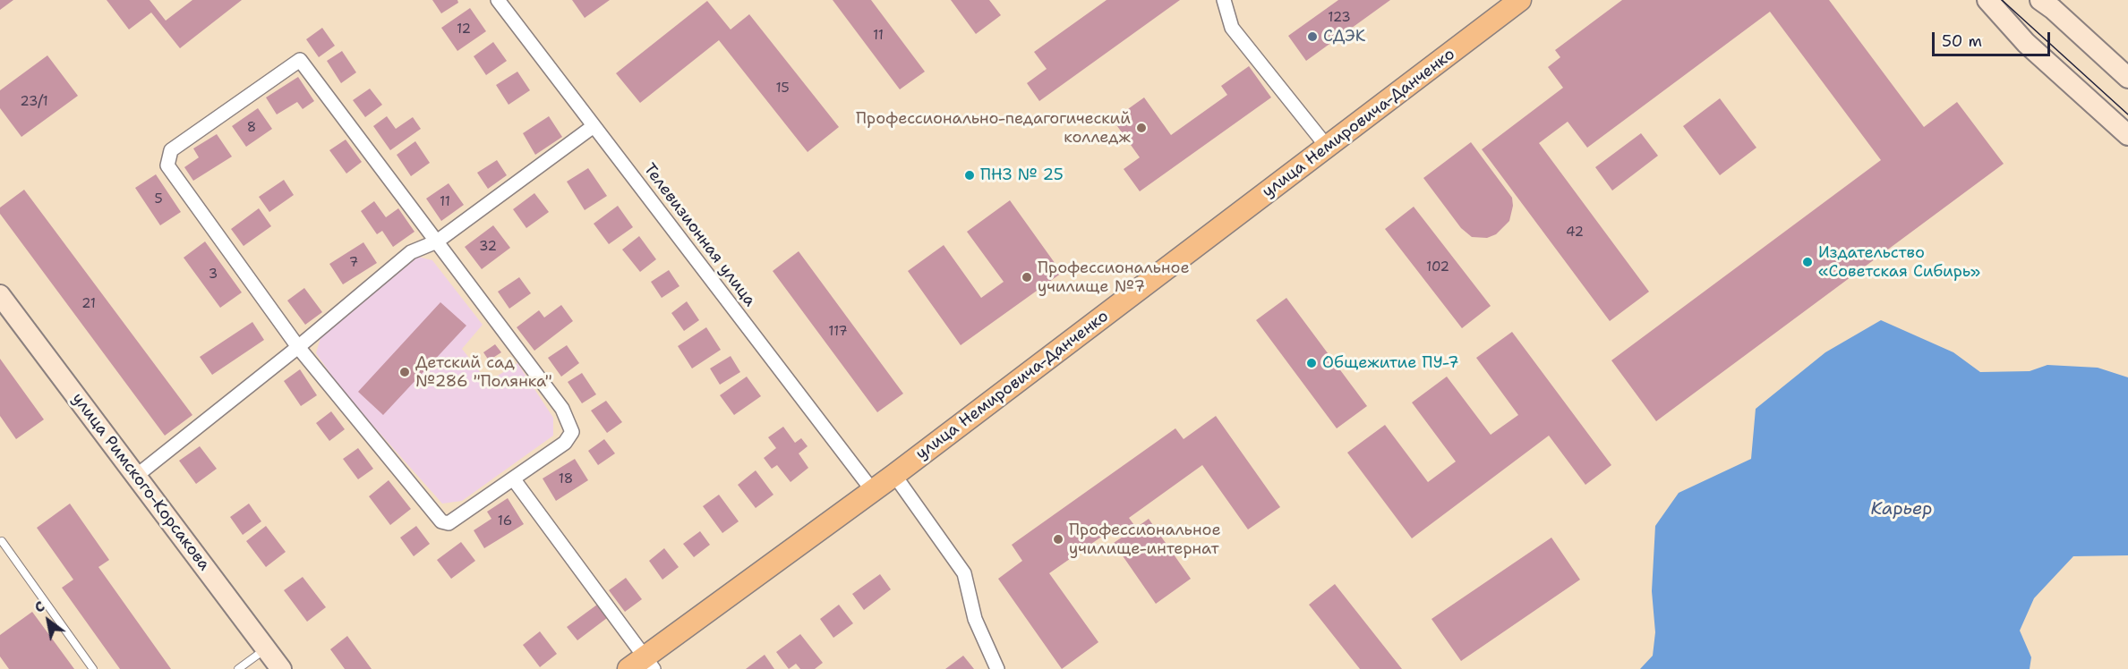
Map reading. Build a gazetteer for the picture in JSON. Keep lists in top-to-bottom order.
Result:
{
  "streets": {
    "main road": ["улица Немировича-Данченко"],
    "street": ["Телевизионная улица", "улица Римского-Корсакова"]
  },
  "crossings": [
    ["улица Немировича-Данченко", "Телевизионная улица"]
  ],
  "water": ["Карьер"],
  "places": [
    "СДЭК",
    "Профессионально-педагогический колледж",
    "ПНЗ № 25",
    "Издательство «Советская Сибирь»",
    "Профессиональное училище №7",
    "Общежитие ПУ-7",
    "Детский сад №286 \"Полянка\"",
    "Профессиональное училище-интернат"
  ],
  "house_numbers": [
    "123",
    "12",
    "11",
    "15",
    "23/1",
    "8",
    "5",
    "11",
    "42",
    "32",
    "7",
    "102",
    "3",
    "21",
    "117",
    "18",
    "16"
  ],
  "scale_bar": "50 m",
  "north": "top left"
}
